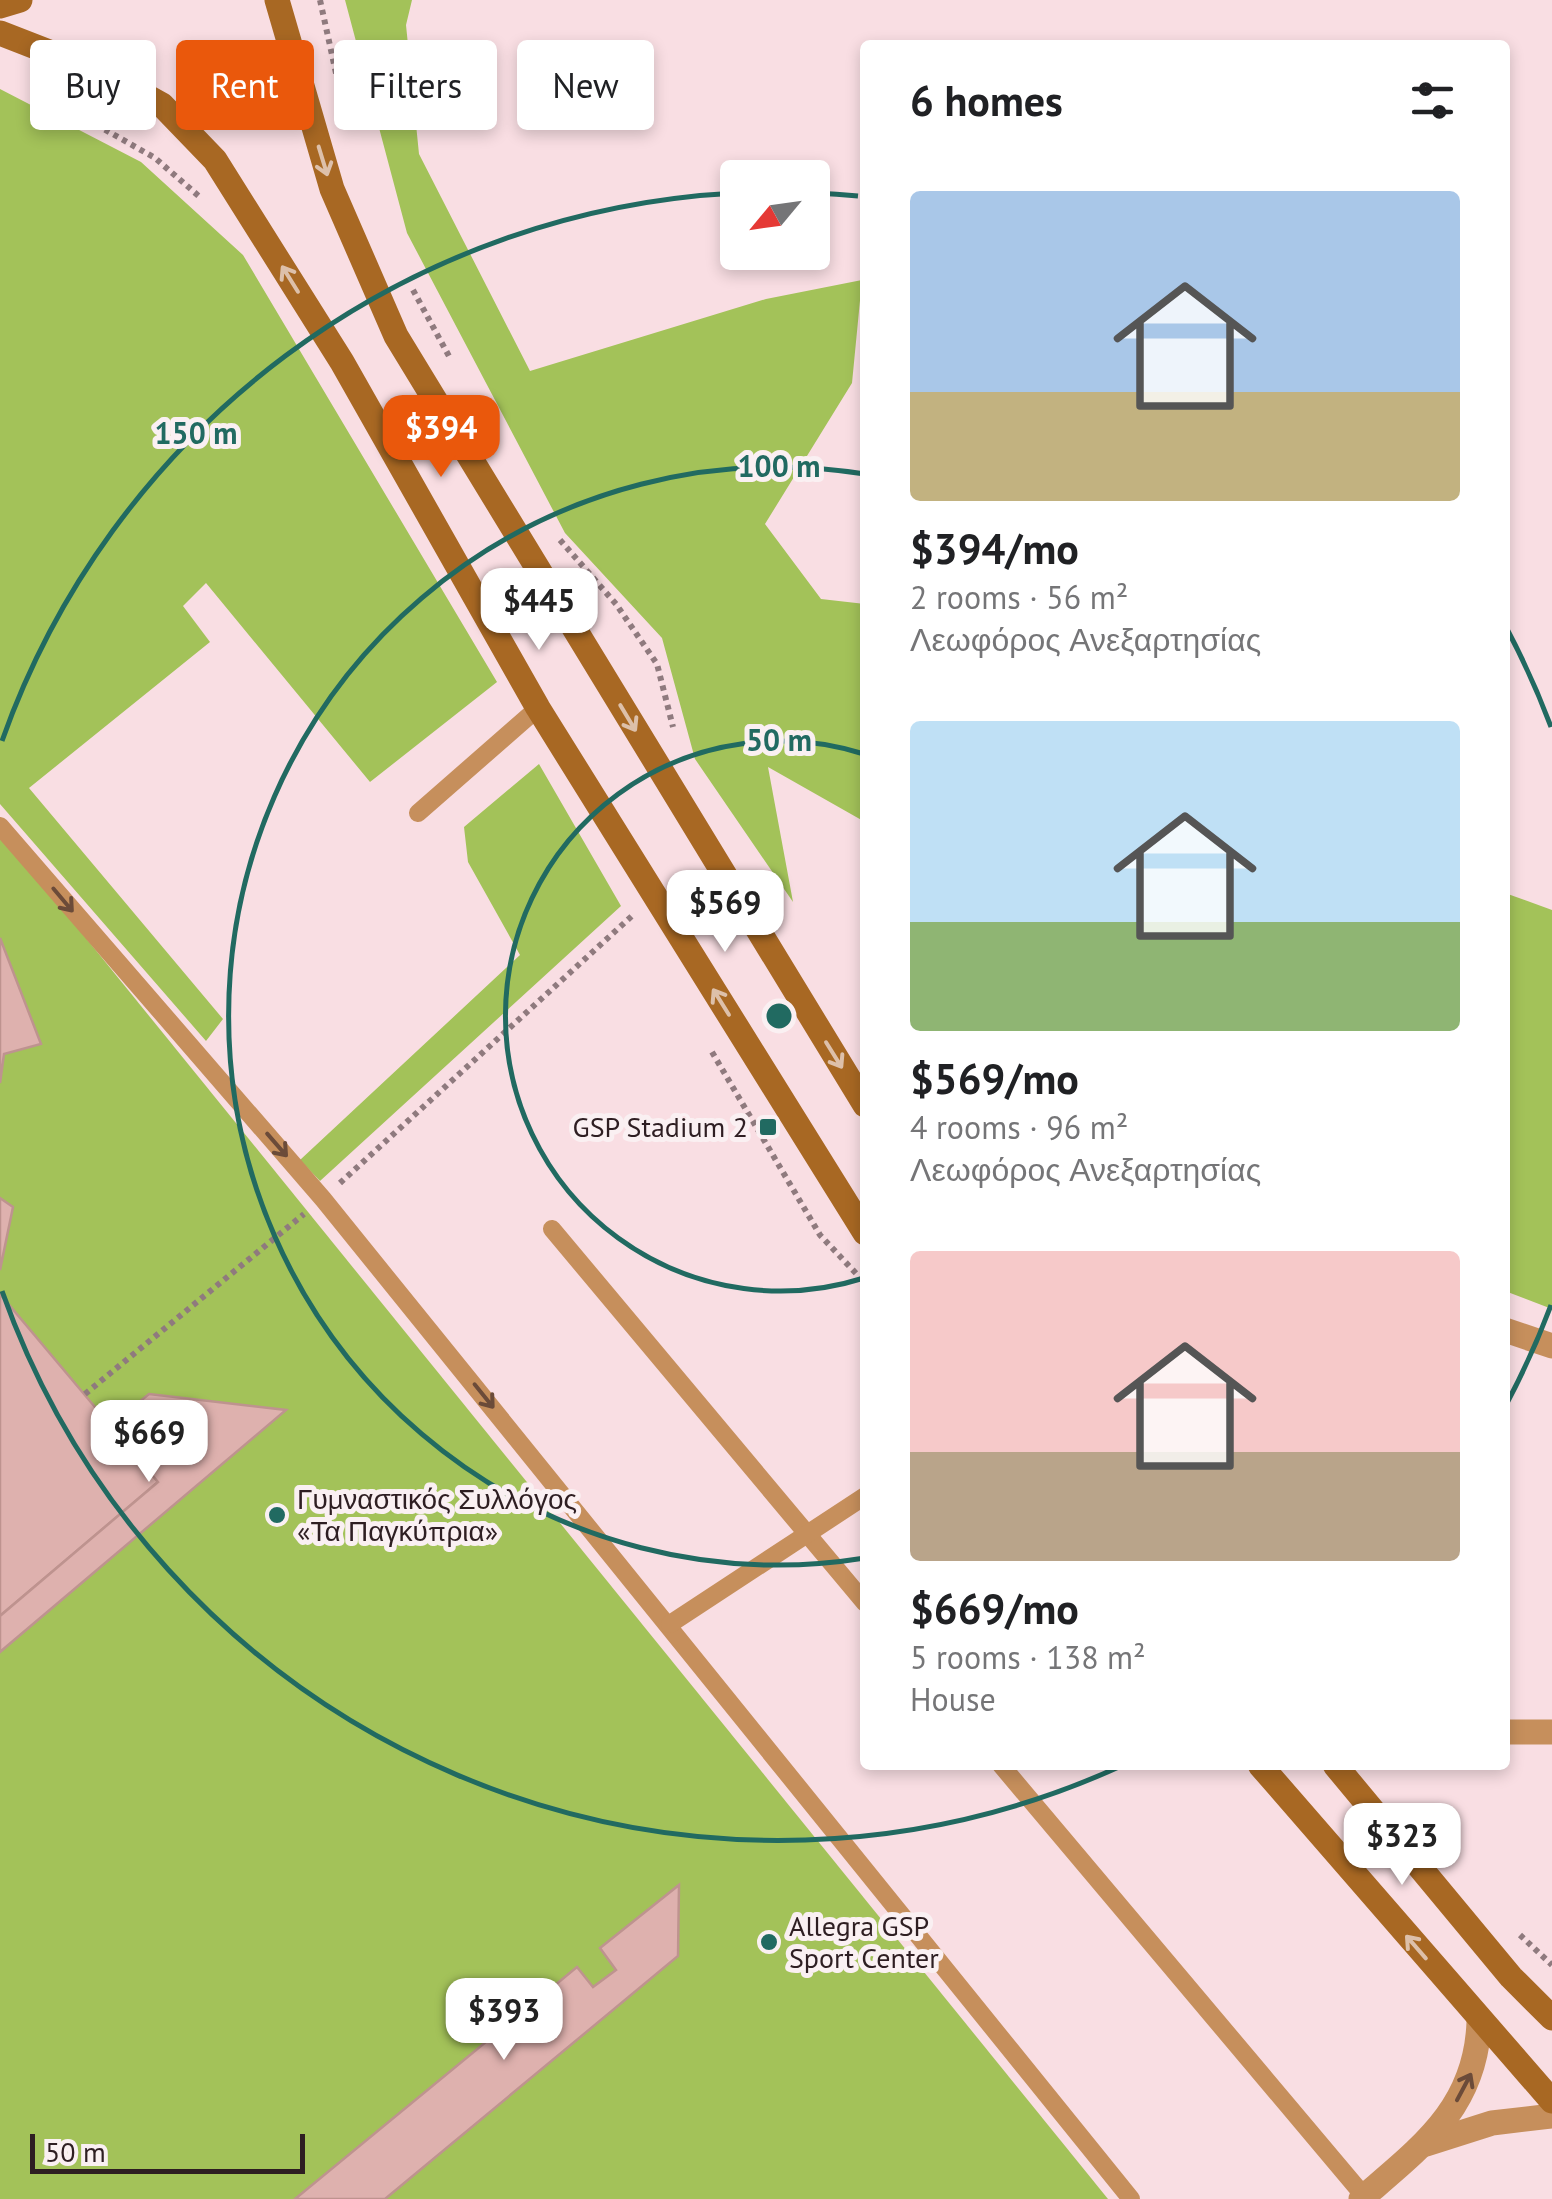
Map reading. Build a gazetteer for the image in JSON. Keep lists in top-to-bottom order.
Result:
{
  "places": {
    "transit": ["GSP Stadium 2"],
    "other": ["Γυμναστικός Συλλόγος «Τα Παγκύπρια»", "Allegra GSP Sport Center"]
  },
  "scale_bar": "50 m",
  "north": "bottom left",
  "page": {
    "chip": [
      "Buy",
      "Rent",
      "Filters",
      "New"
    ],
    "heading": "6 homes",
    "list": [
      {
        "name": "$394/mo",
        "note": "2 rooms · 56 m² · Λεωφόρος Ανεξαρτησίας"
      },
      {
        "name": "$569/mo",
        "note": "4 rooms · 96 m² · Λεωφόρος Ανεξαρτησίας"
      },
      {
        "name": "$669/mo",
        "note": "5 rooms · 138 m² · House"
      }
    ],
    "price": [
      "$394",
      "$445",
      "$569",
      "$669",
      "$323",
      "$393"
    ],
    "scale": "50 m"
  },
  "rings": ["150 m", "100 m", "50 m"]
}
